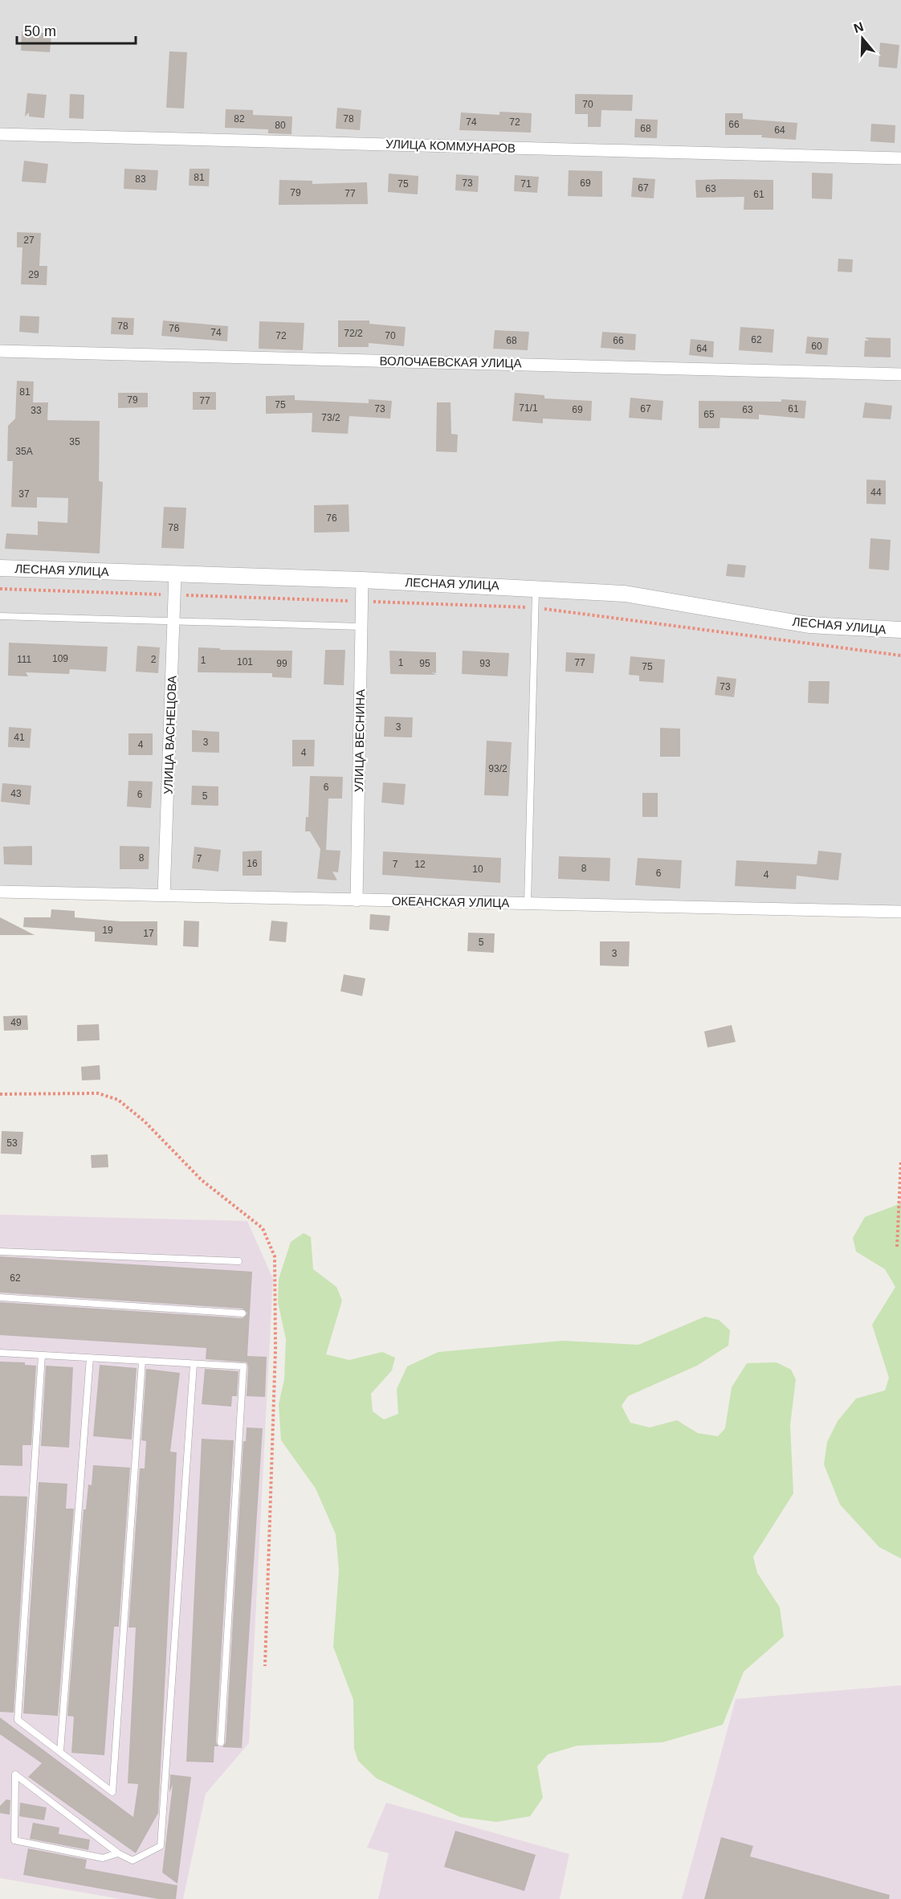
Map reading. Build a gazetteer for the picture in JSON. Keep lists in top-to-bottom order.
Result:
{
  "streets": {
    "street": [
      "УЛИЦА КОММУНАРОВ",
      "ВОЛОЧАЕВСКАЯ УЛИЦА",
      "ЛЕСНАЯ УЛИЦА",
      "УЛИЦА ВАСНЕЦОВА",
      "УЛИЦА ВЕСНИНА",
      "ОКЕАНСКАЯ УЛИЦА"
    ]
  },
  "crossings": [
    ["ЛЕСНАЯ УЛИЦА", "УЛИЦА ВАСНЕЦОВА"],
    ["ЛЕСНАЯ УЛИЦА", "УЛИЦА ВЕСНИНА"],
    ["УЛИЦА ВАСНЕЦОВА", "ОКЕАНСКАЯ УЛИЦА"],
    ["УЛИЦА ВЕСНИНА", "ОКЕАНСКАЯ УЛИЦА"]
  ],
  "house_numbers": [
    "70",
    "82",
    "78",
    "74",
    "72",
    "66",
    "80",
    "68",
    "64",
    "81",
    "83",
    "73",
    "69",
    "75",
    "71",
    "67",
    "63",
    "79",
    "77",
    "61",
    "27",
    "29",
    "78",
    "76",
    "74",
    "72/2",
    "72",
    "70",
    "62",
    "68",
    "66",
    "60",
    "64",
    "81",
    "79",
    "77",
    "75",
    "71/1",
    "73",
    "67",
    "61",
    "69",
    "63",
    "33",
    "65",
    "73/2",
    "35",
    "35А",
    "44",
    "37",
    "76",
    "78",
    "109",
    "111",
    "2",
    "1",
    "101",
    "1",
    "77",
    "99",
    "95",
    "93",
    "75",
    "73",
    "3",
    "41",
    "3",
    "4",
    "4",
    "93/2",
    "6",
    "43",
    "6",
    "5",
    "8",
    "7",
    "16",
    "7",
    "12",
    "8",
    "10",
    "6",
    "4",
    "19",
    "17",
    "5",
    "3",
    "49",
    "53",
    "62"
  ],
  "scale_bar": "50 m",
  "north": "top"
}
